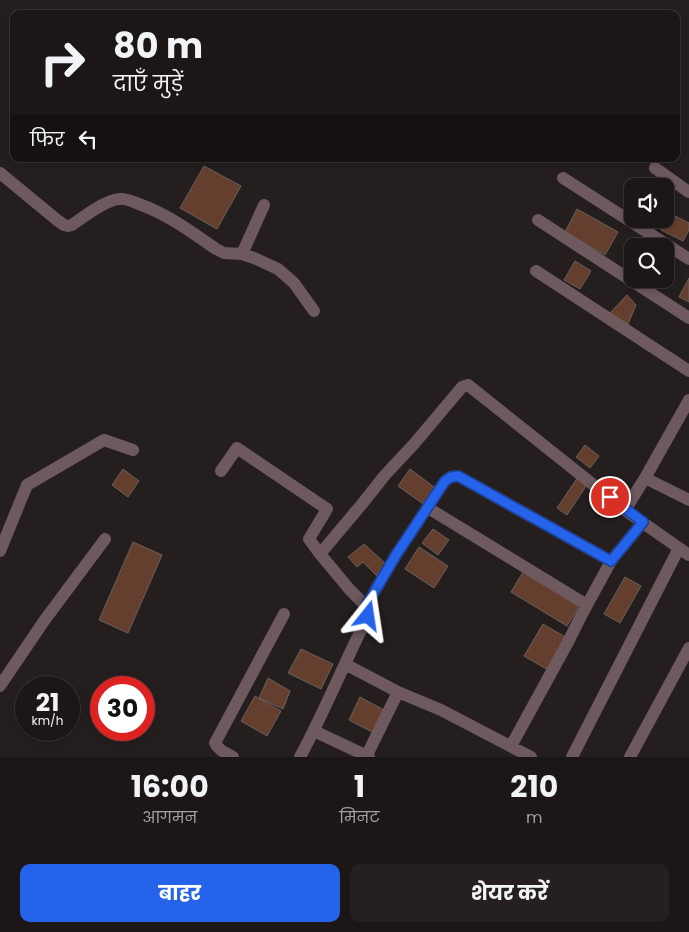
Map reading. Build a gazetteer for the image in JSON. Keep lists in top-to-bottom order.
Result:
{
  "page": {
    "turn": ["80 m", "दाएँ मुड़ें"],
    "then": "फिर",
    "speed": "21 km/h",
    "limit": "30",
    "eta": [
      "16:00",
      "आगमन",
      "1",
      "मिनट",
      "210",
      "m"
    ],
    "buttons": ["बाहर", "शेयर करें"]
  }
}
